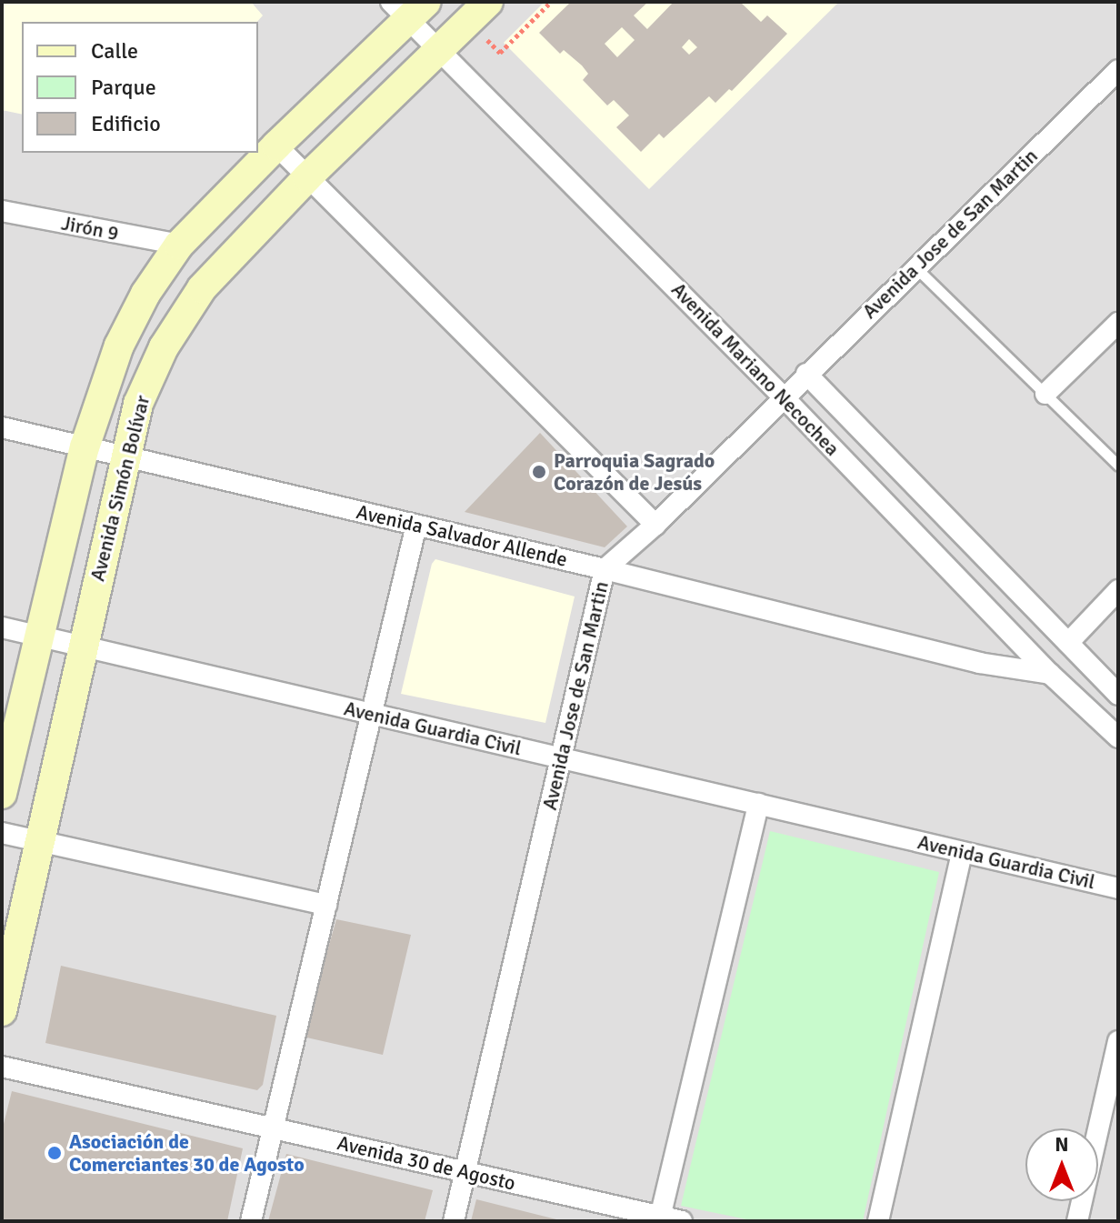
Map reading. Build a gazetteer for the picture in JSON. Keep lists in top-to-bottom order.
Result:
{
  "streets": {
    "street": [
      "Jirón 9",
      "Avenida Jose de San Martin",
      "Avenida Mariano Necochea",
      "Avenida Simón Bolívar",
      "Avenida Salvador Allende",
      "Avenida Guardia Civil",
      "Avenida 30 de Agosto"
    ]
  },
  "crossings": [
    ["Jirón 9", "Avenida Simón Bolívar"],
    ["Avenida Jose de San Martin", "Avenida Mariano Necochea"],
    ["Avenida Jose de San Martin", "Avenida Salvador Allende"],
    ["Avenida Jose de San Martin", "Avenida Guardia Civil"],
    ["Avenida Jose de San Martin", "Avenida 30 de Agosto"],
    ["Avenida Mariano Necochea", "Avenida Simón Bolívar"],
    ["Avenida Mariano Necochea", "Avenida Salvador Allende"],
    ["Avenida Simón Bolívar", "Avenida Salvador Allende"],
    ["Avenida Simón Bolívar", "Avenida Guardia Civil"]
  ],
  "places": ["Parroquia Sagrado Corazón de Jesús", "Asociación de Comerciantes 30 de Agosto"],
  "legend": ["Calle", "Parque", "Edificio"],
  "north": "top"
}
